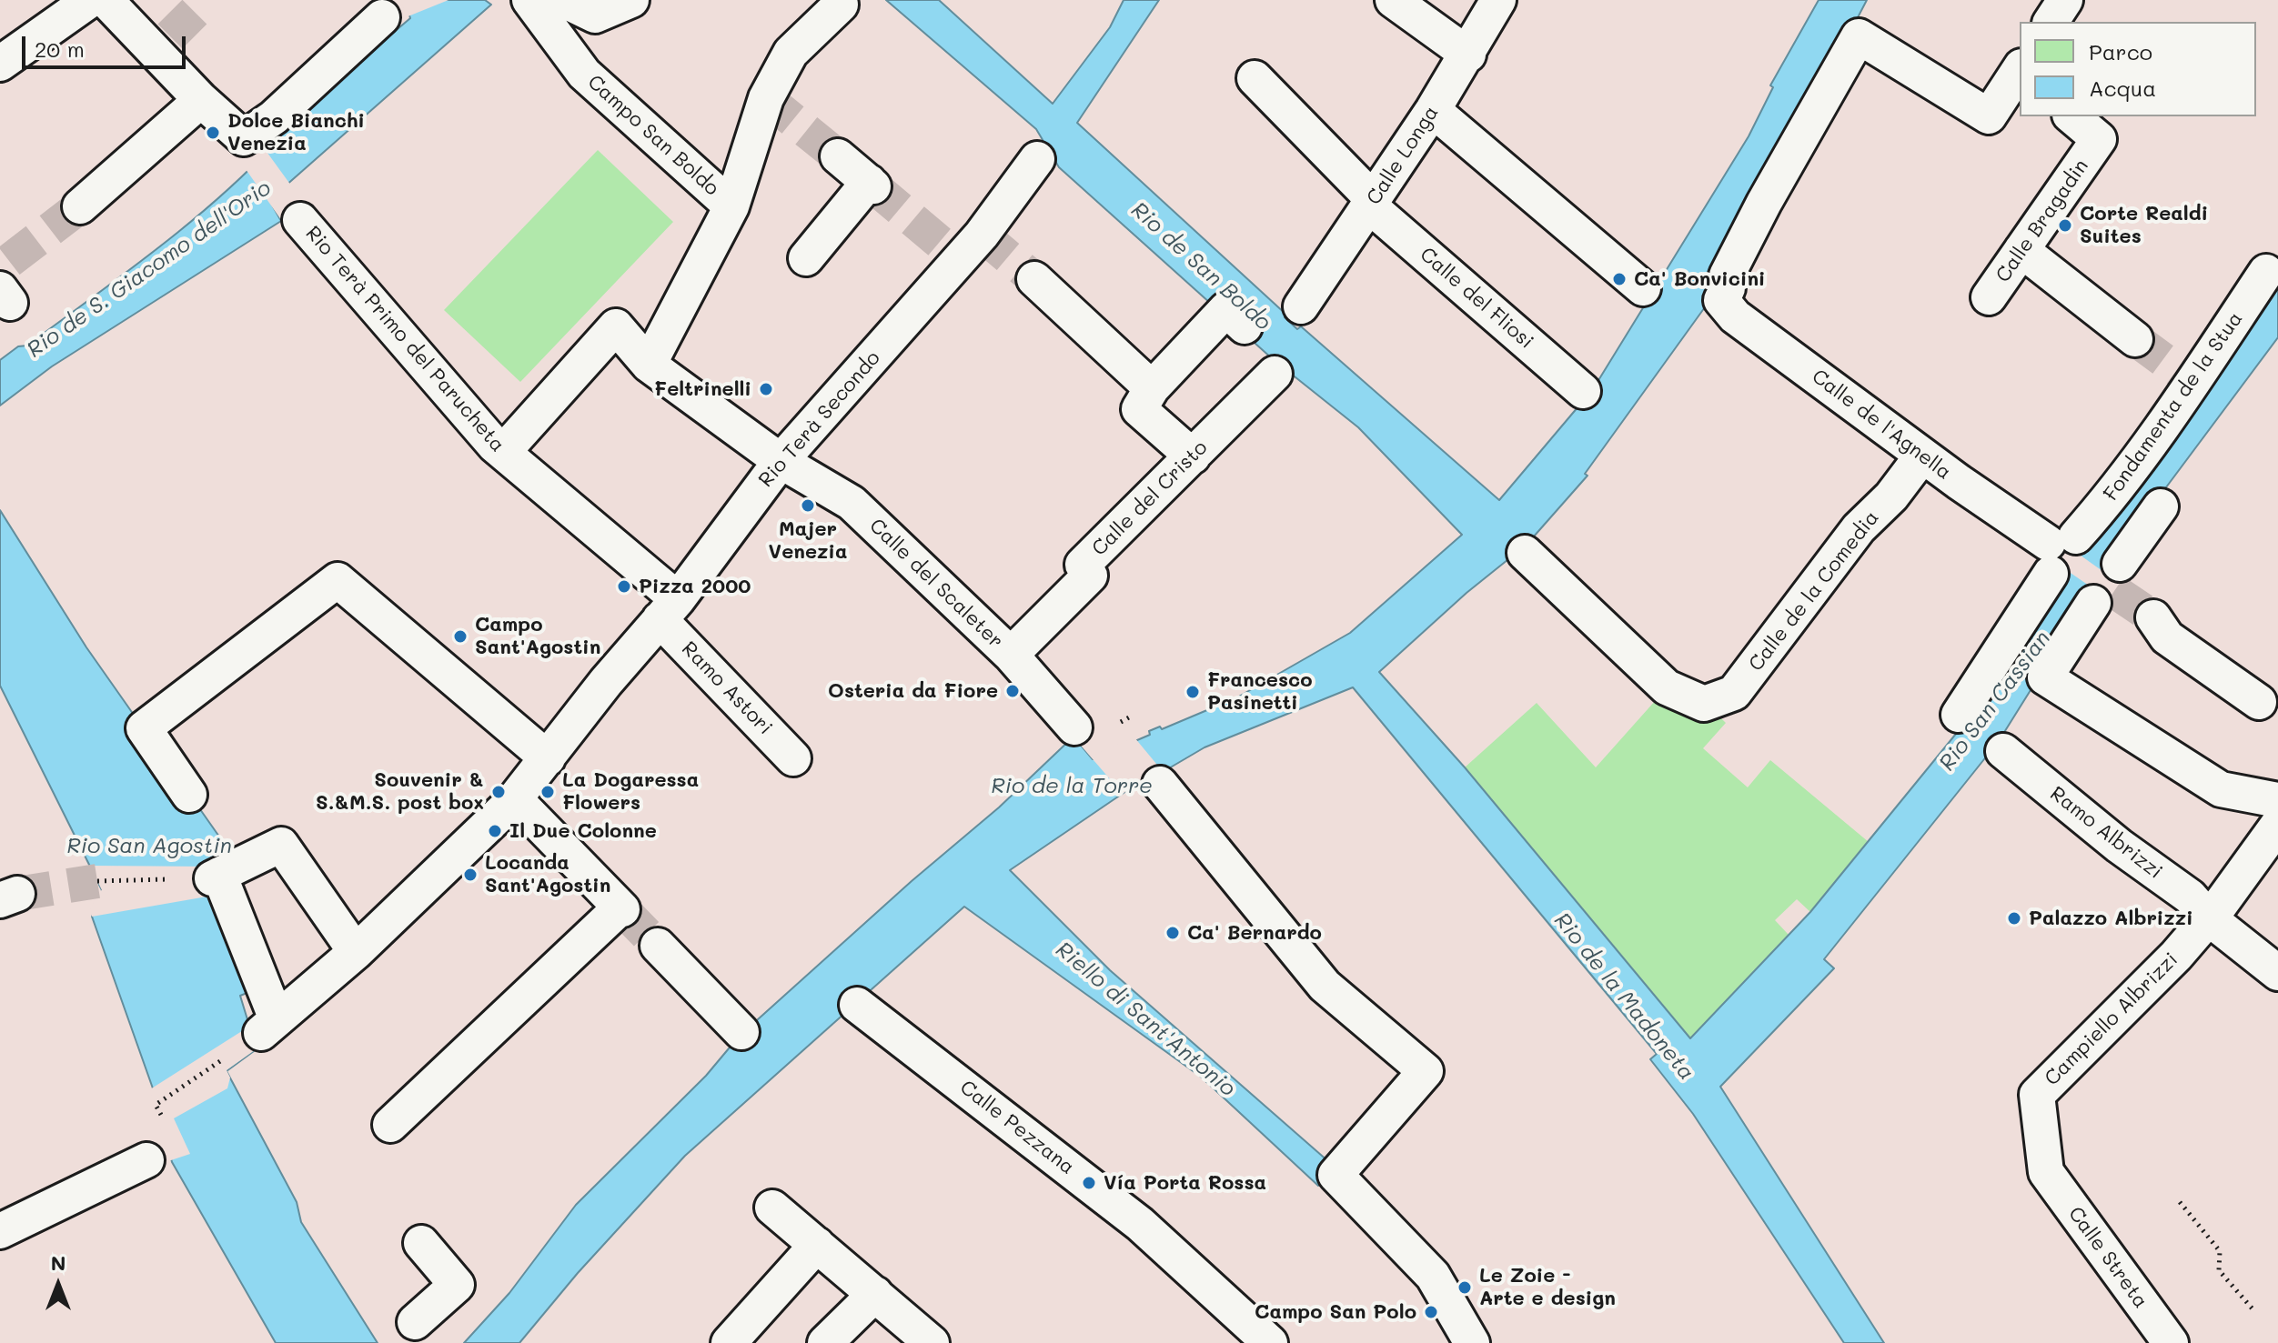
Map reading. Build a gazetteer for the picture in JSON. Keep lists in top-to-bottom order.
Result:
{
  "streets": {
    "street": [
      "Campo San Boldo",
      "Calle Longa",
      "Calle Bragadin",
      "Calle del Fliosi",
      "Rio Terà Primo del Parucheta",
      "Fondamenta de la Stua",
      "Rio Terà Secondo",
      "Calle de l'Agnella",
      "Calle del Cristo",
      "Calle del Scaleter",
      "Calle de la Comedia",
      "Ramo Astori",
      "Ramo Albrizzi",
      "Campiello Albrizzi",
      "Calle Pezzana",
      "Calle Streta"
    ]
  },
  "crossings": [
    ["Campo San Boldo", "Calle del Scaleter"],
    ["Calle Longa", "Calle del Fliosi"],
    ["Rio Terà Primo del Parucheta", "Rio Terà Secondo"],
    ["Rio Terà Primo del Parucheta", "Ramo Astori"],
    ["Fondamenta de la Stua", "Calle de l'Agnella"],
    ["Rio Terà Secondo", "Calle del Scaleter"],
    ["Rio Terà Secondo", "Ramo Astori"],
    ["Calle de l'Agnella", "Calle de la Comedia"],
    ["Calle del Cristo", "Calle del Scaleter"],
    ["Ramo Albrizzi", "Campiello Albrizzi"],
    ["Campiello Albrizzi", "Calle Streta"]
  ],
  "water": [
    "Rio de San Boldo",
    "Rio de S. Giacomo dell'Orio",
    "Rio San Cassian",
    "Rio de la Torre",
    "Rio San Agostin",
    "Rio de la Madoneta",
    "Riello di Sant'Antonio"
  ],
  "places": [
    "Dolce Bianchi Venezia",
    "Corte Realdi Suites",
    "Ca' Bonvicini",
    "Feltrinelli",
    "Majer Venezia",
    "Pizza 2000",
    "Campo Sant'Agostin",
    "Osteria da Fiore",
    "Francesco Pasinetti",
    "Souvenir & S.&M.S. post box",
    "La Dogaressa Flowers",
    "Il Due Colonne",
    "Locanda Sant'Agostin",
    "Palazzo Albrizzi",
    "Ca' Bernardo",
    "Vía Porta Rossa",
    "Le Zoie - Arte e design",
    "Campo San Polo"
  ],
  "legend": ["Parco", "Acqua"],
  "scale_bar": "20 m",
  "north": "top"
}
